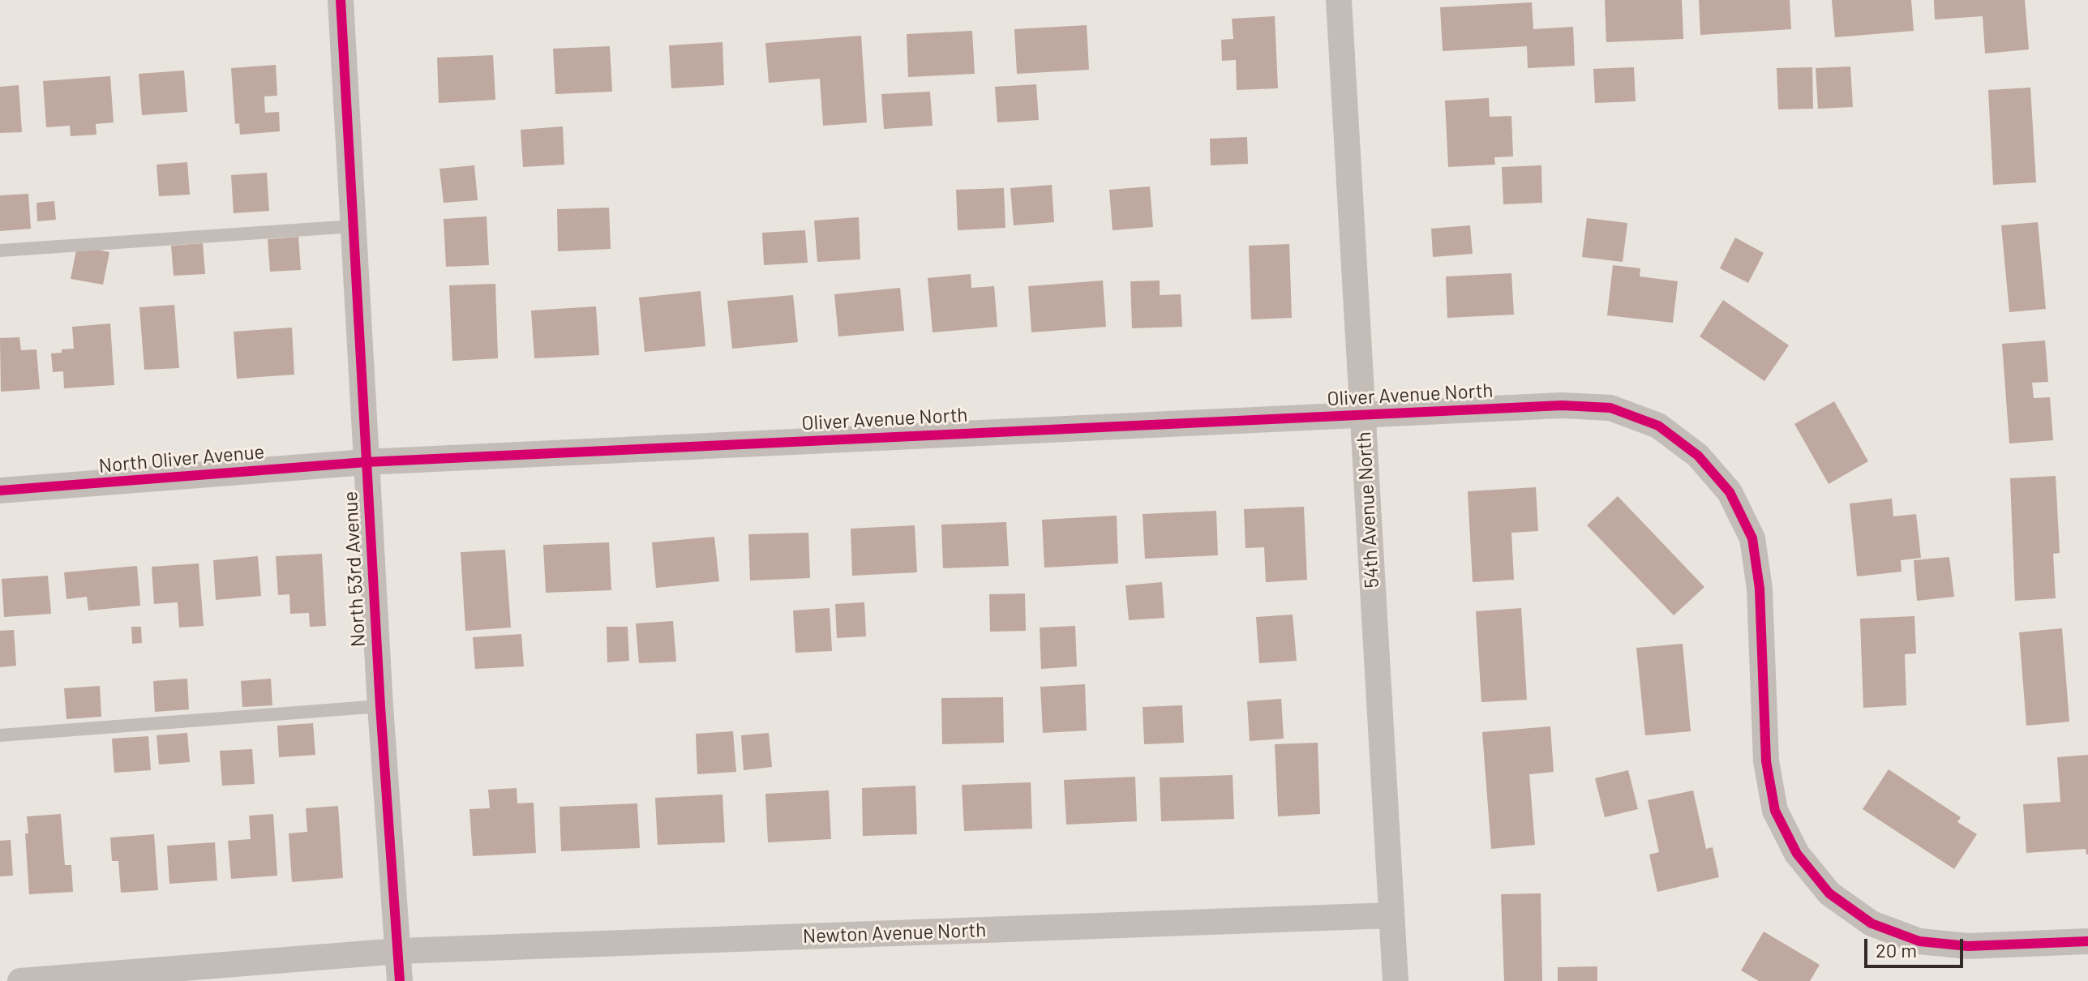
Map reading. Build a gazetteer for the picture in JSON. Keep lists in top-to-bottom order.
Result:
{
  "streets": {
    "street": [
      "Oliver Avenue North",
      "North Oliver Avenue",
      "54th Avenue North",
      "North 53rd Avenue",
      "Newton Avenue North"
    ]
  },
  "crossings": [
    ["Oliver Avenue North", "North Oliver Avenue"],
    ["Oliver Avenue North", "54th Avenue North"],
    ["Oliver Avenue North", "North 53rd Avenue"],
    ["North Oliver Avenue", "North 53rd Avenue"],
    ["54th Avenue North", "Newton Avenue North"],
    ["North 53rd Avenue", "Newton Avenue North"]
  ],
  "scale_bar": "20 m"
}
